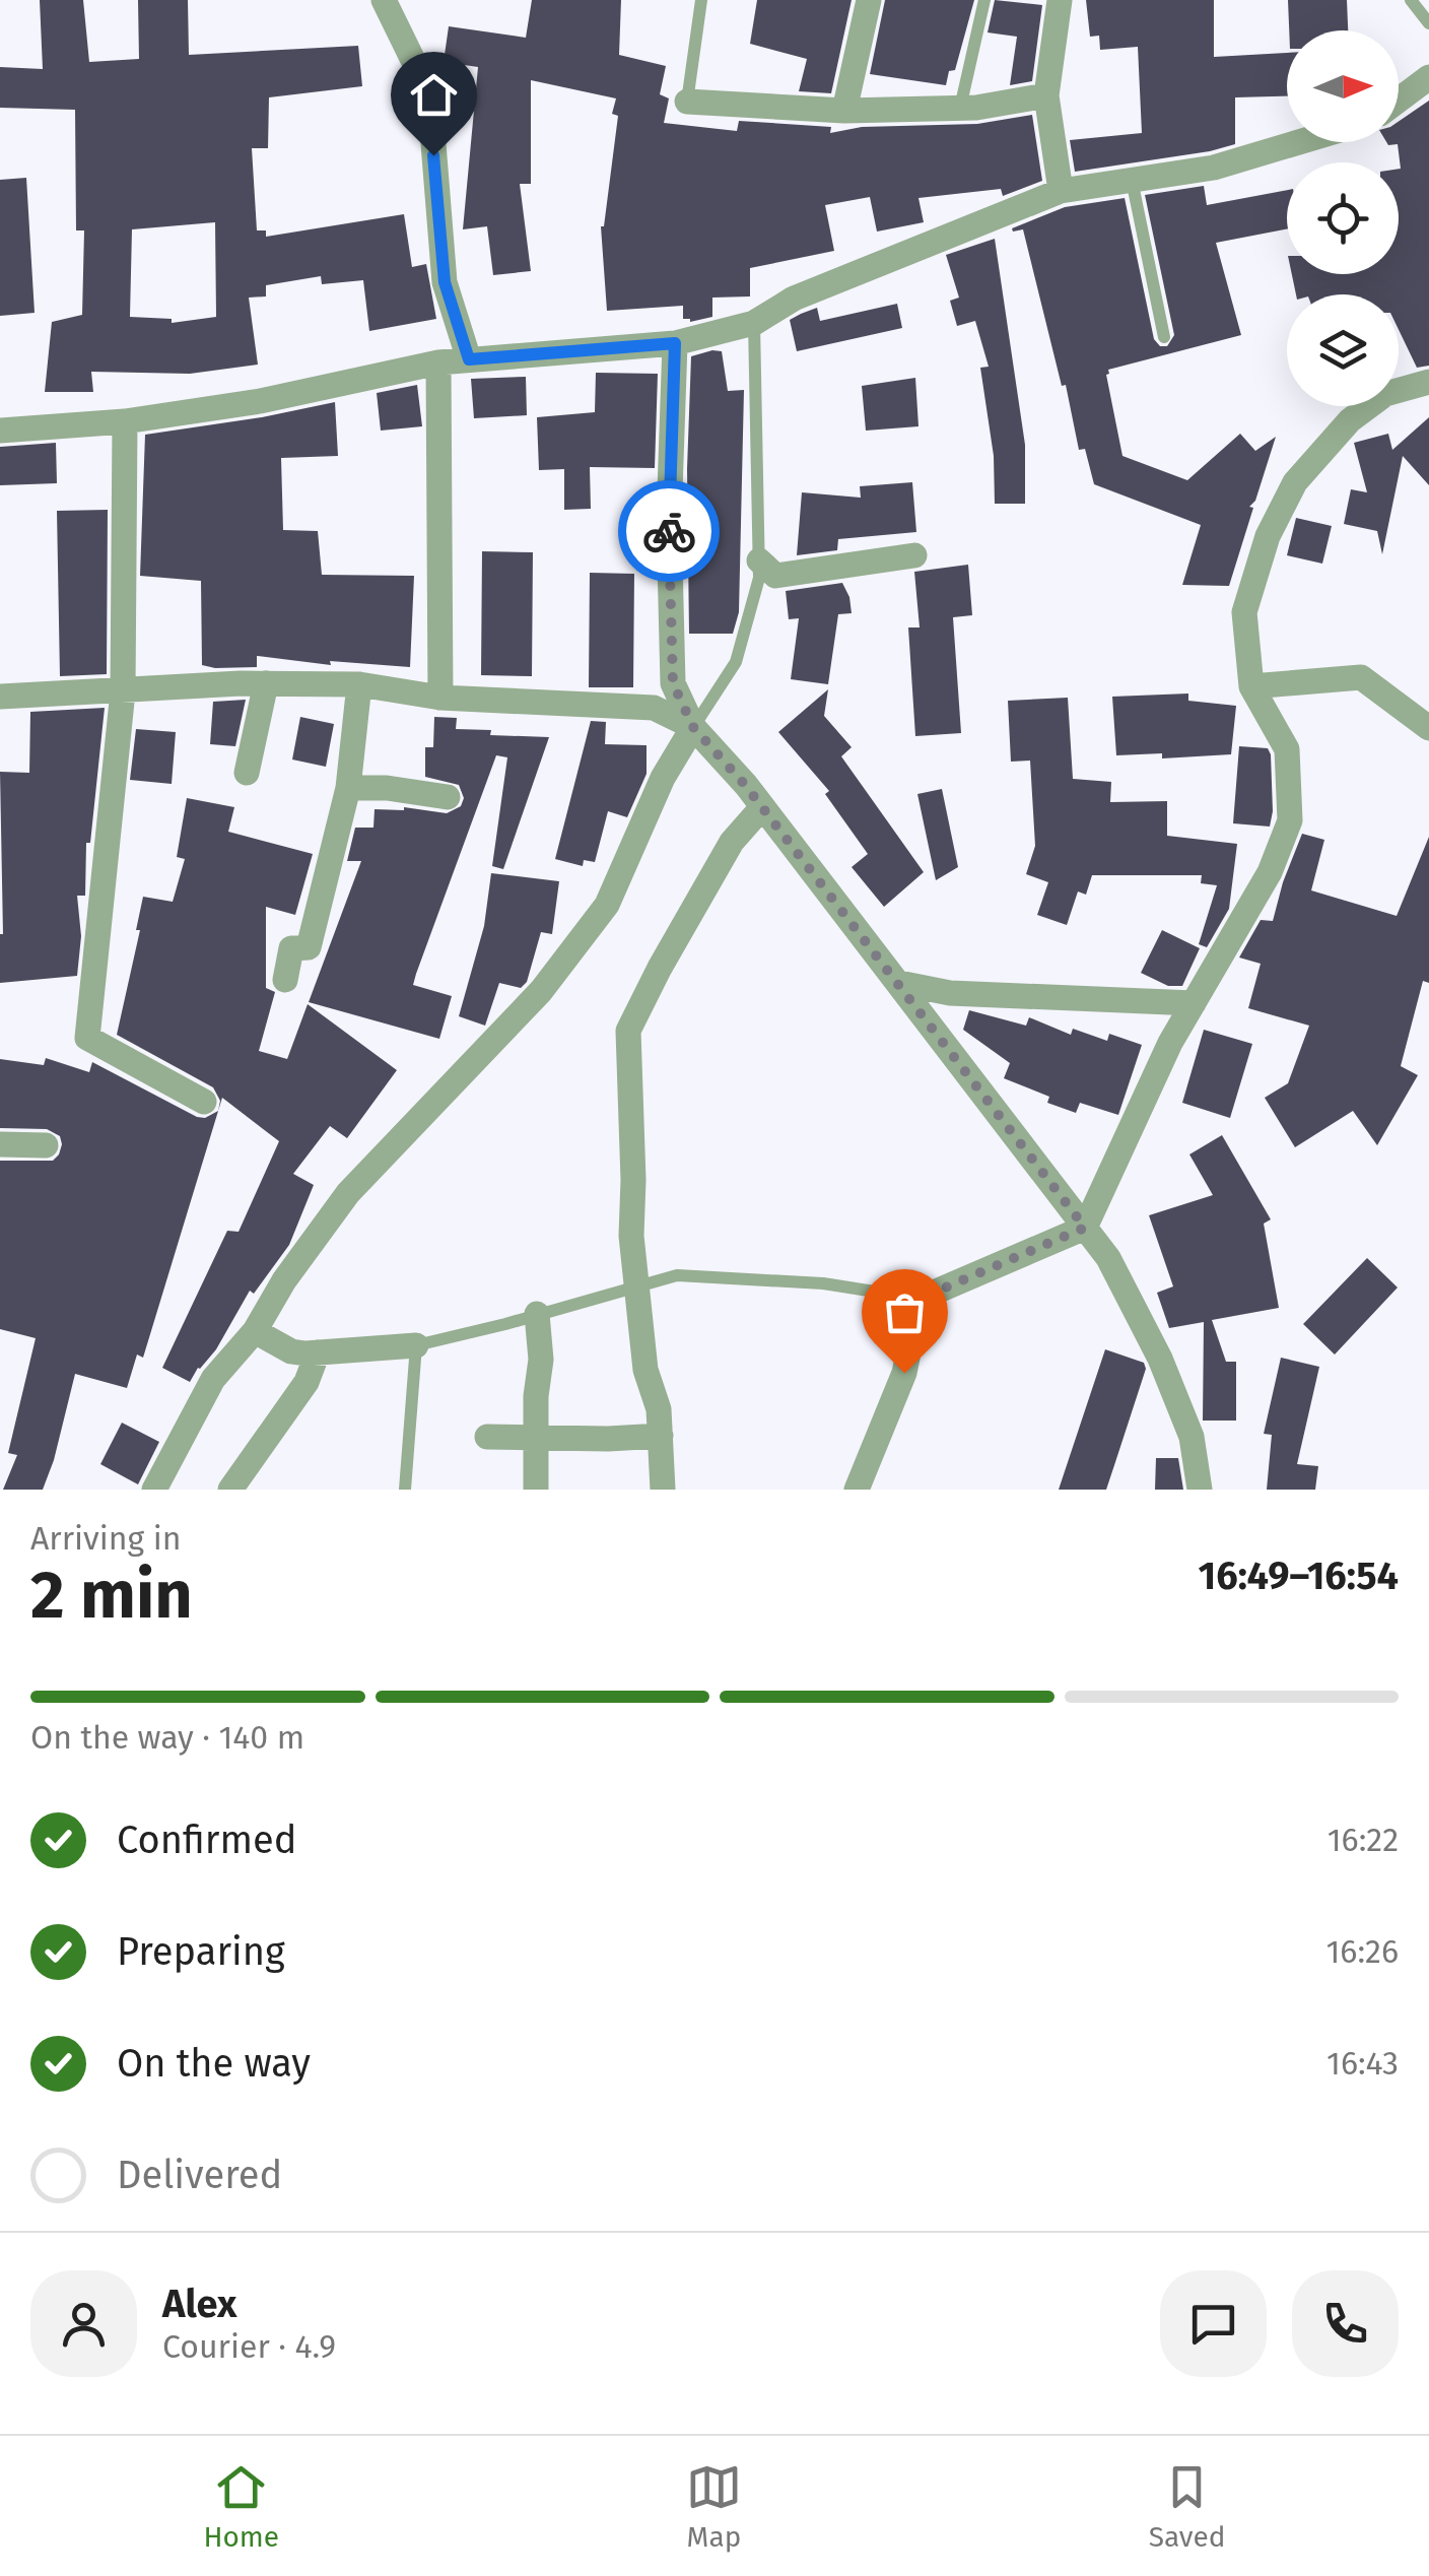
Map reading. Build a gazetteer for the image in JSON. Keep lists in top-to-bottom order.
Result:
{
  "north": "right",
  "page": {
    "heading": ["2 min", "Arriving in", "16:49–16:54"],
    "panel": ["Alex", "Courier · 4.9"],
    "bar": "On the way · 140 m",
    "list": [
      ["Confirmed", "16:22"],
      ["Preparing", "16:26"],
      ["On the way", "16:43"],
      "Delivered"
    ],
    "tabs": ["Home", "Map", "Saved"]
  }
}
